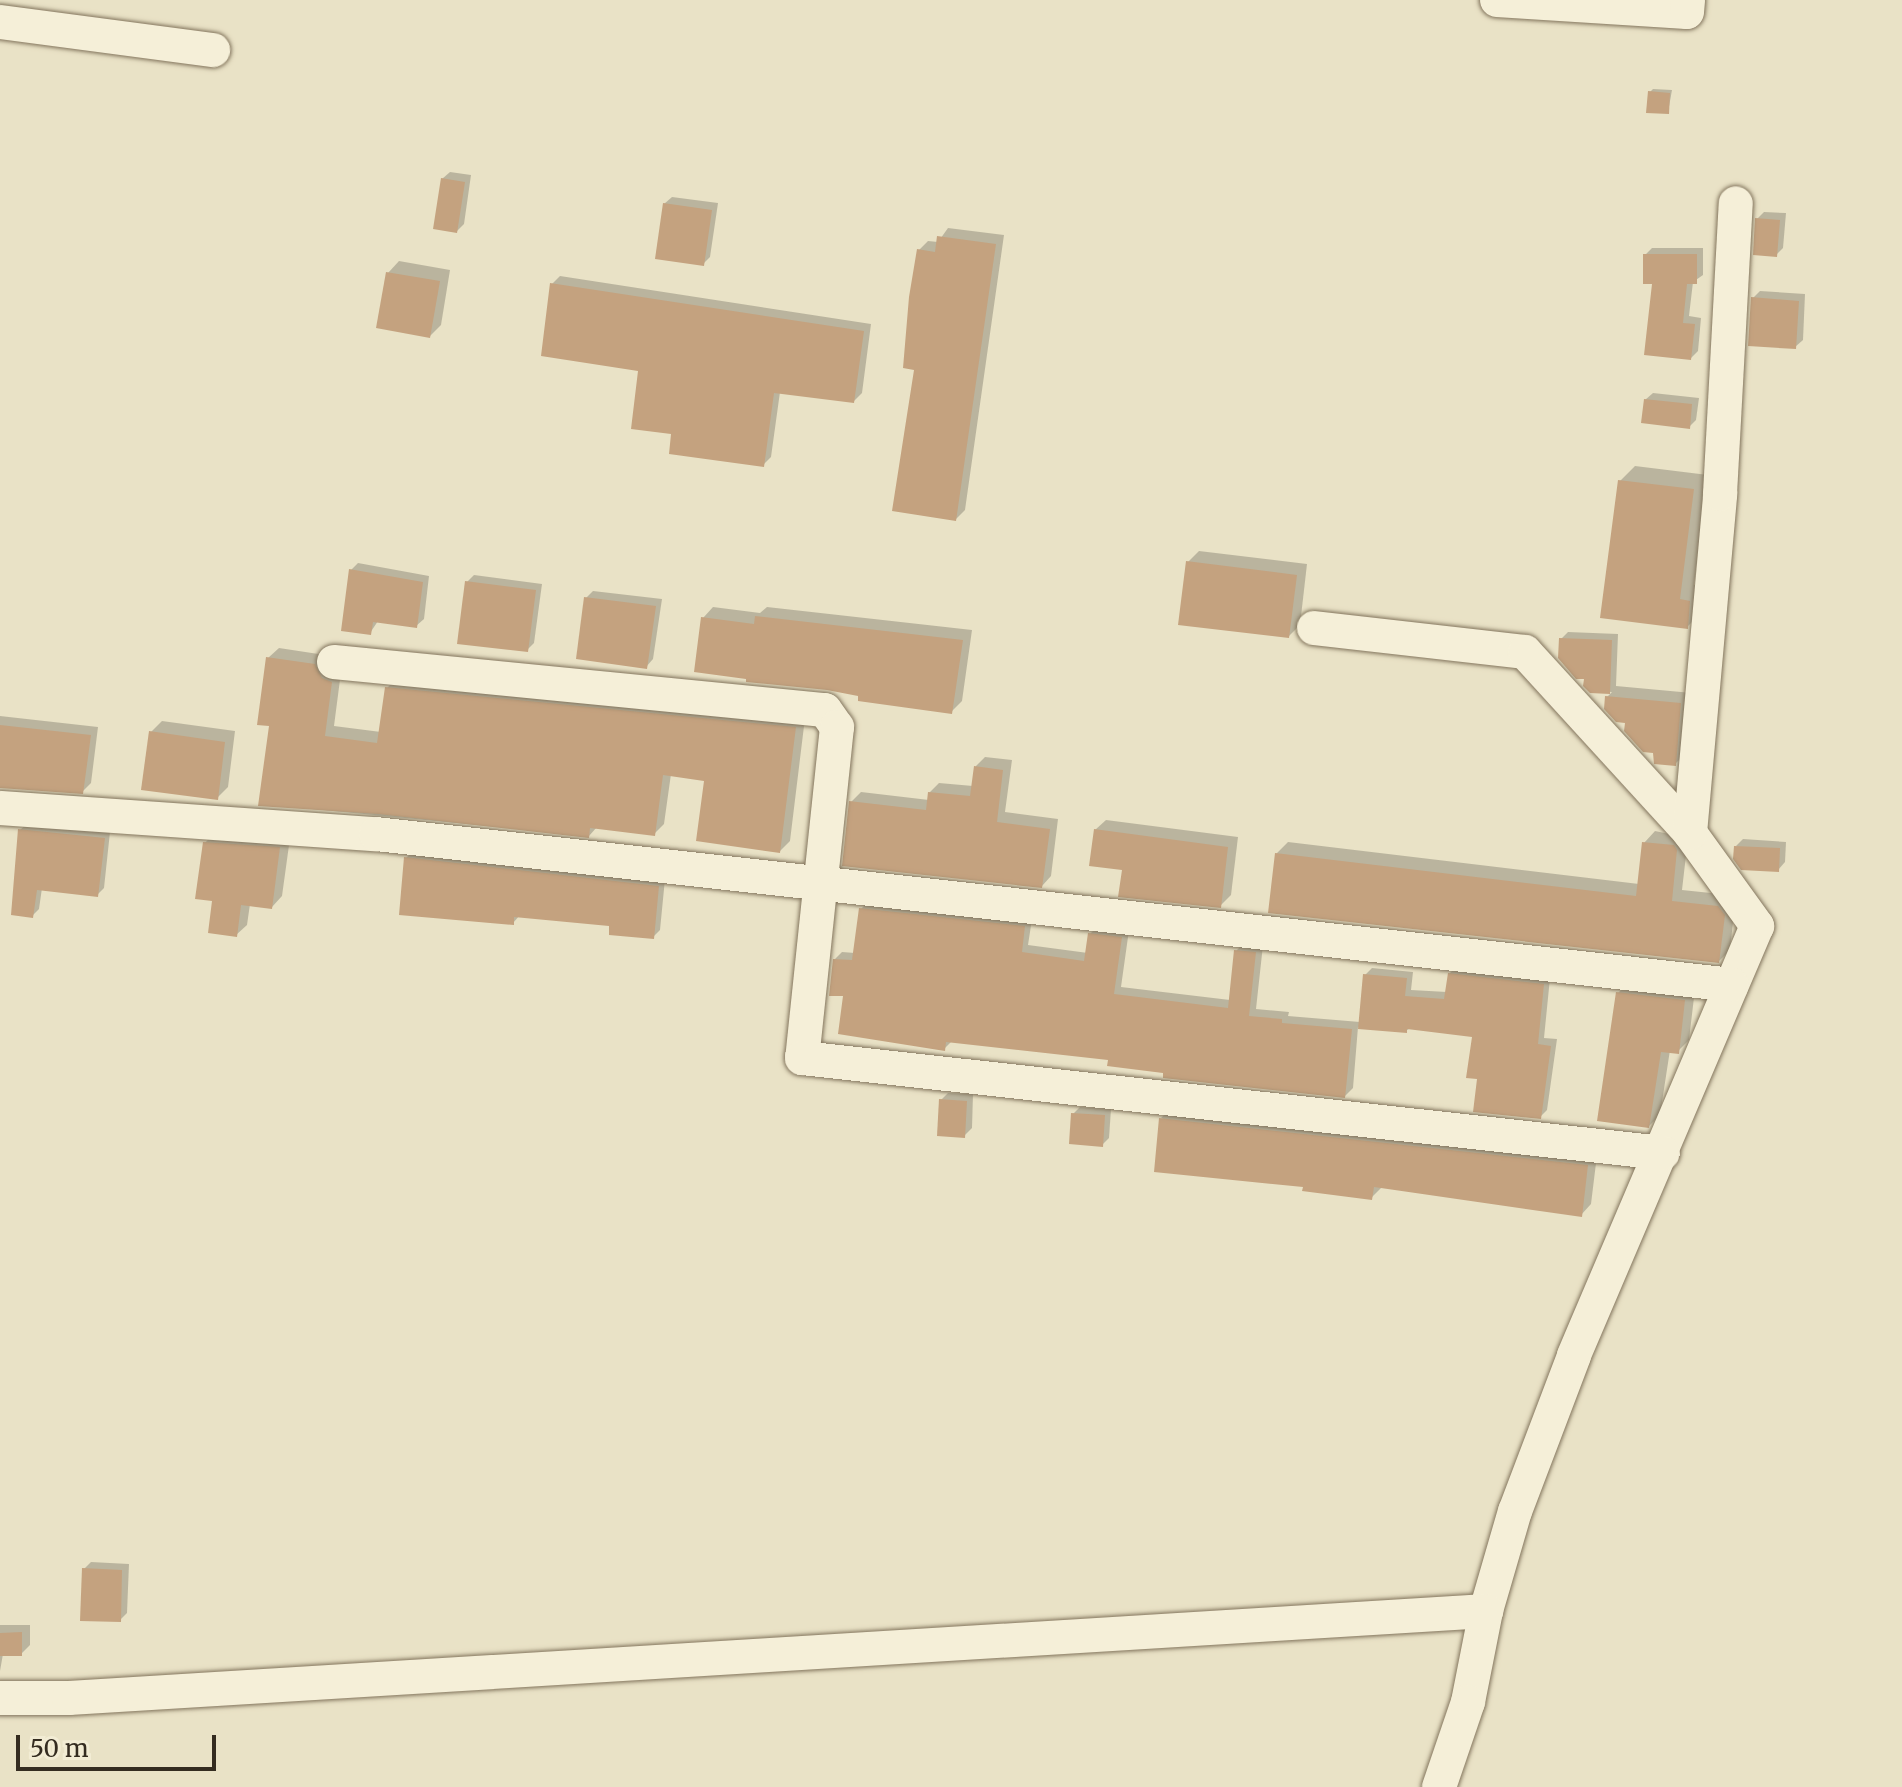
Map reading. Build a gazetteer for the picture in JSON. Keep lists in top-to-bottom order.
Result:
{
  "scale_bar": "50 m"
}
